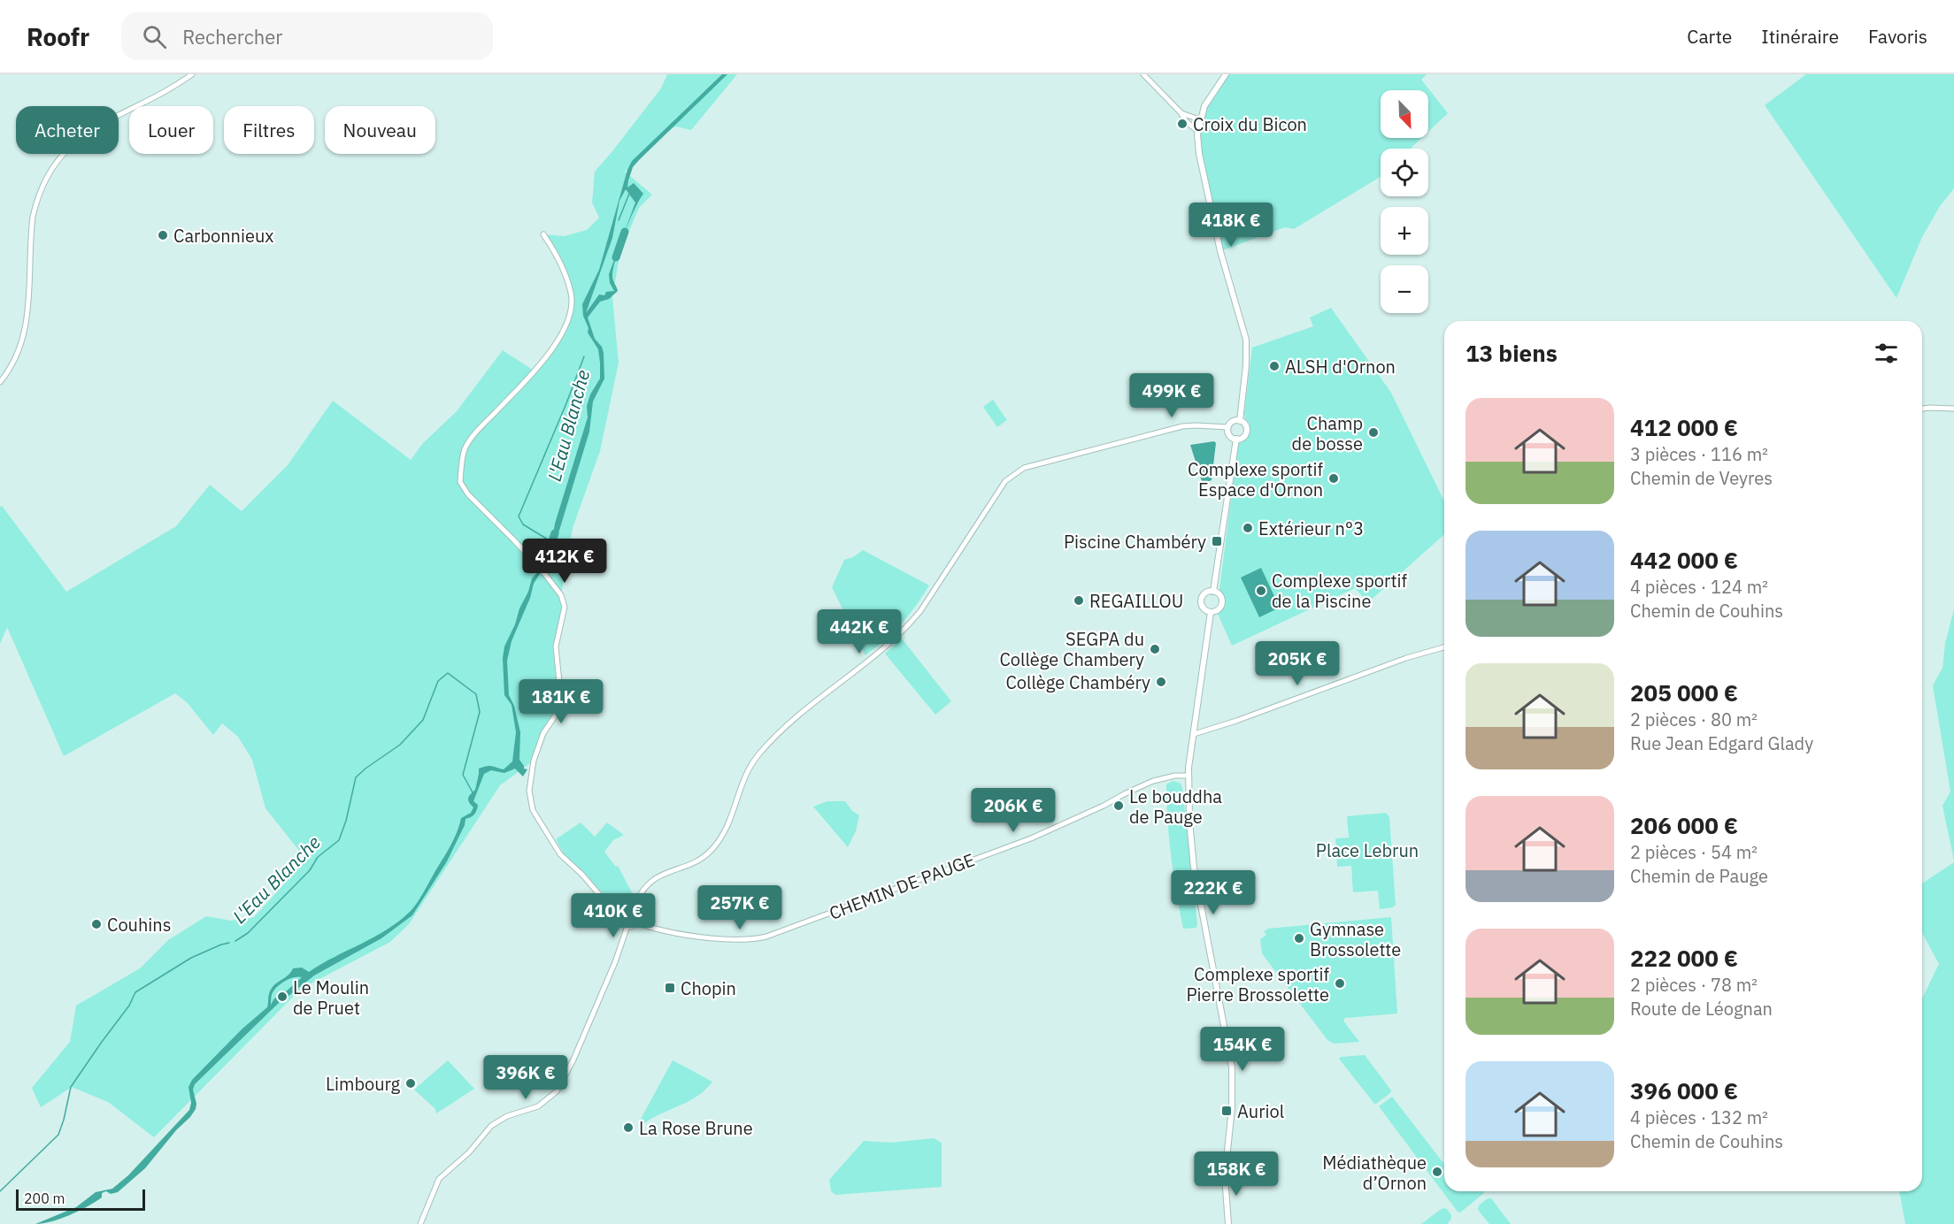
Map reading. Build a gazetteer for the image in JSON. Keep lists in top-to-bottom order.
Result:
{
  "streets": {
    "street": ["CHEMIN DE PAUGE"]
  },
  "water": ["L'Eau Blanche"],
  "parks": ["Place Lebrun"],
  "places": {
    "other": [
      "Croix du Bicon",
      "Carbonnieux",
      "ALSH d'Ornon",
      "Champ de bosse",
      "Complexe sportif Espace d'Ornon",
      "Extérieur n°3",
      "Complexe sportif de la Piscine",
      "REGAILLOU",
      "SEGPA du Collège Chambery",
      "Collège Chambéry",
      "Le bouddha de Pauge",
      "Couhins",
      "Gymnase Brossolette",
      "Complexe sportif Pierre Brossolette",
      "Le Moulin de Pruet",
      "Limbourg",
      "La Rose Brune",
      "Médiathèque d’Ornon"
    ],
    "transit": ["Piscine Chambéry", "Chopin", "Auriol"]
  },
  "scale_bar": "200 m",
  "north": "bottom right",
  "page": {
    "header": "Roofr",
    "search": "Rechercher",
    "nav": ["Carte", "Itinéraire", "Favoris"],
    "map_buttons": ["+", "−"],
    "chip": [
      "Acheter",
      "Louer",
      "Filtres",
      "Nouveau"
    ],
    "price": [
      "418K €",
      "499K €",
      "412K €",
      "442K €",
      "205K €",
      "181K €",
      "206K €",
      "222K €",
      "257K €",
      "410K €",
      "154K €",
      "396K €",
      "158K €"
    ],
    "heading": "13 biens",
    "list": [
      {
        "name": "412 000 €",
        "note": "3 pièces · 116 m² · Chemin de Veyres"
      },
      {
        "name": "442 000 €",
        "note": "4 pièces · 124 m² · Chemin de Couhins"
      },
      {
        "name": "205 000 €",
        "note": "2 pièces · 80 m² · Rue Jean Edgard Glady"
      },
      {
        "name": "206 000 €",
        "note": "2 pièces · 54 m² · Chemin de Pauge"
      },
      {
        "name": "222 000 €",
        "note": "2 pièces · 78 m² · Route de Léognan"
      },
      {
        "name": "396 000 €",
        "note": "4 pièces · 132 m² · Chemin de Couhins"
      }
    ],
    "scale": "200 m"
  }
}
